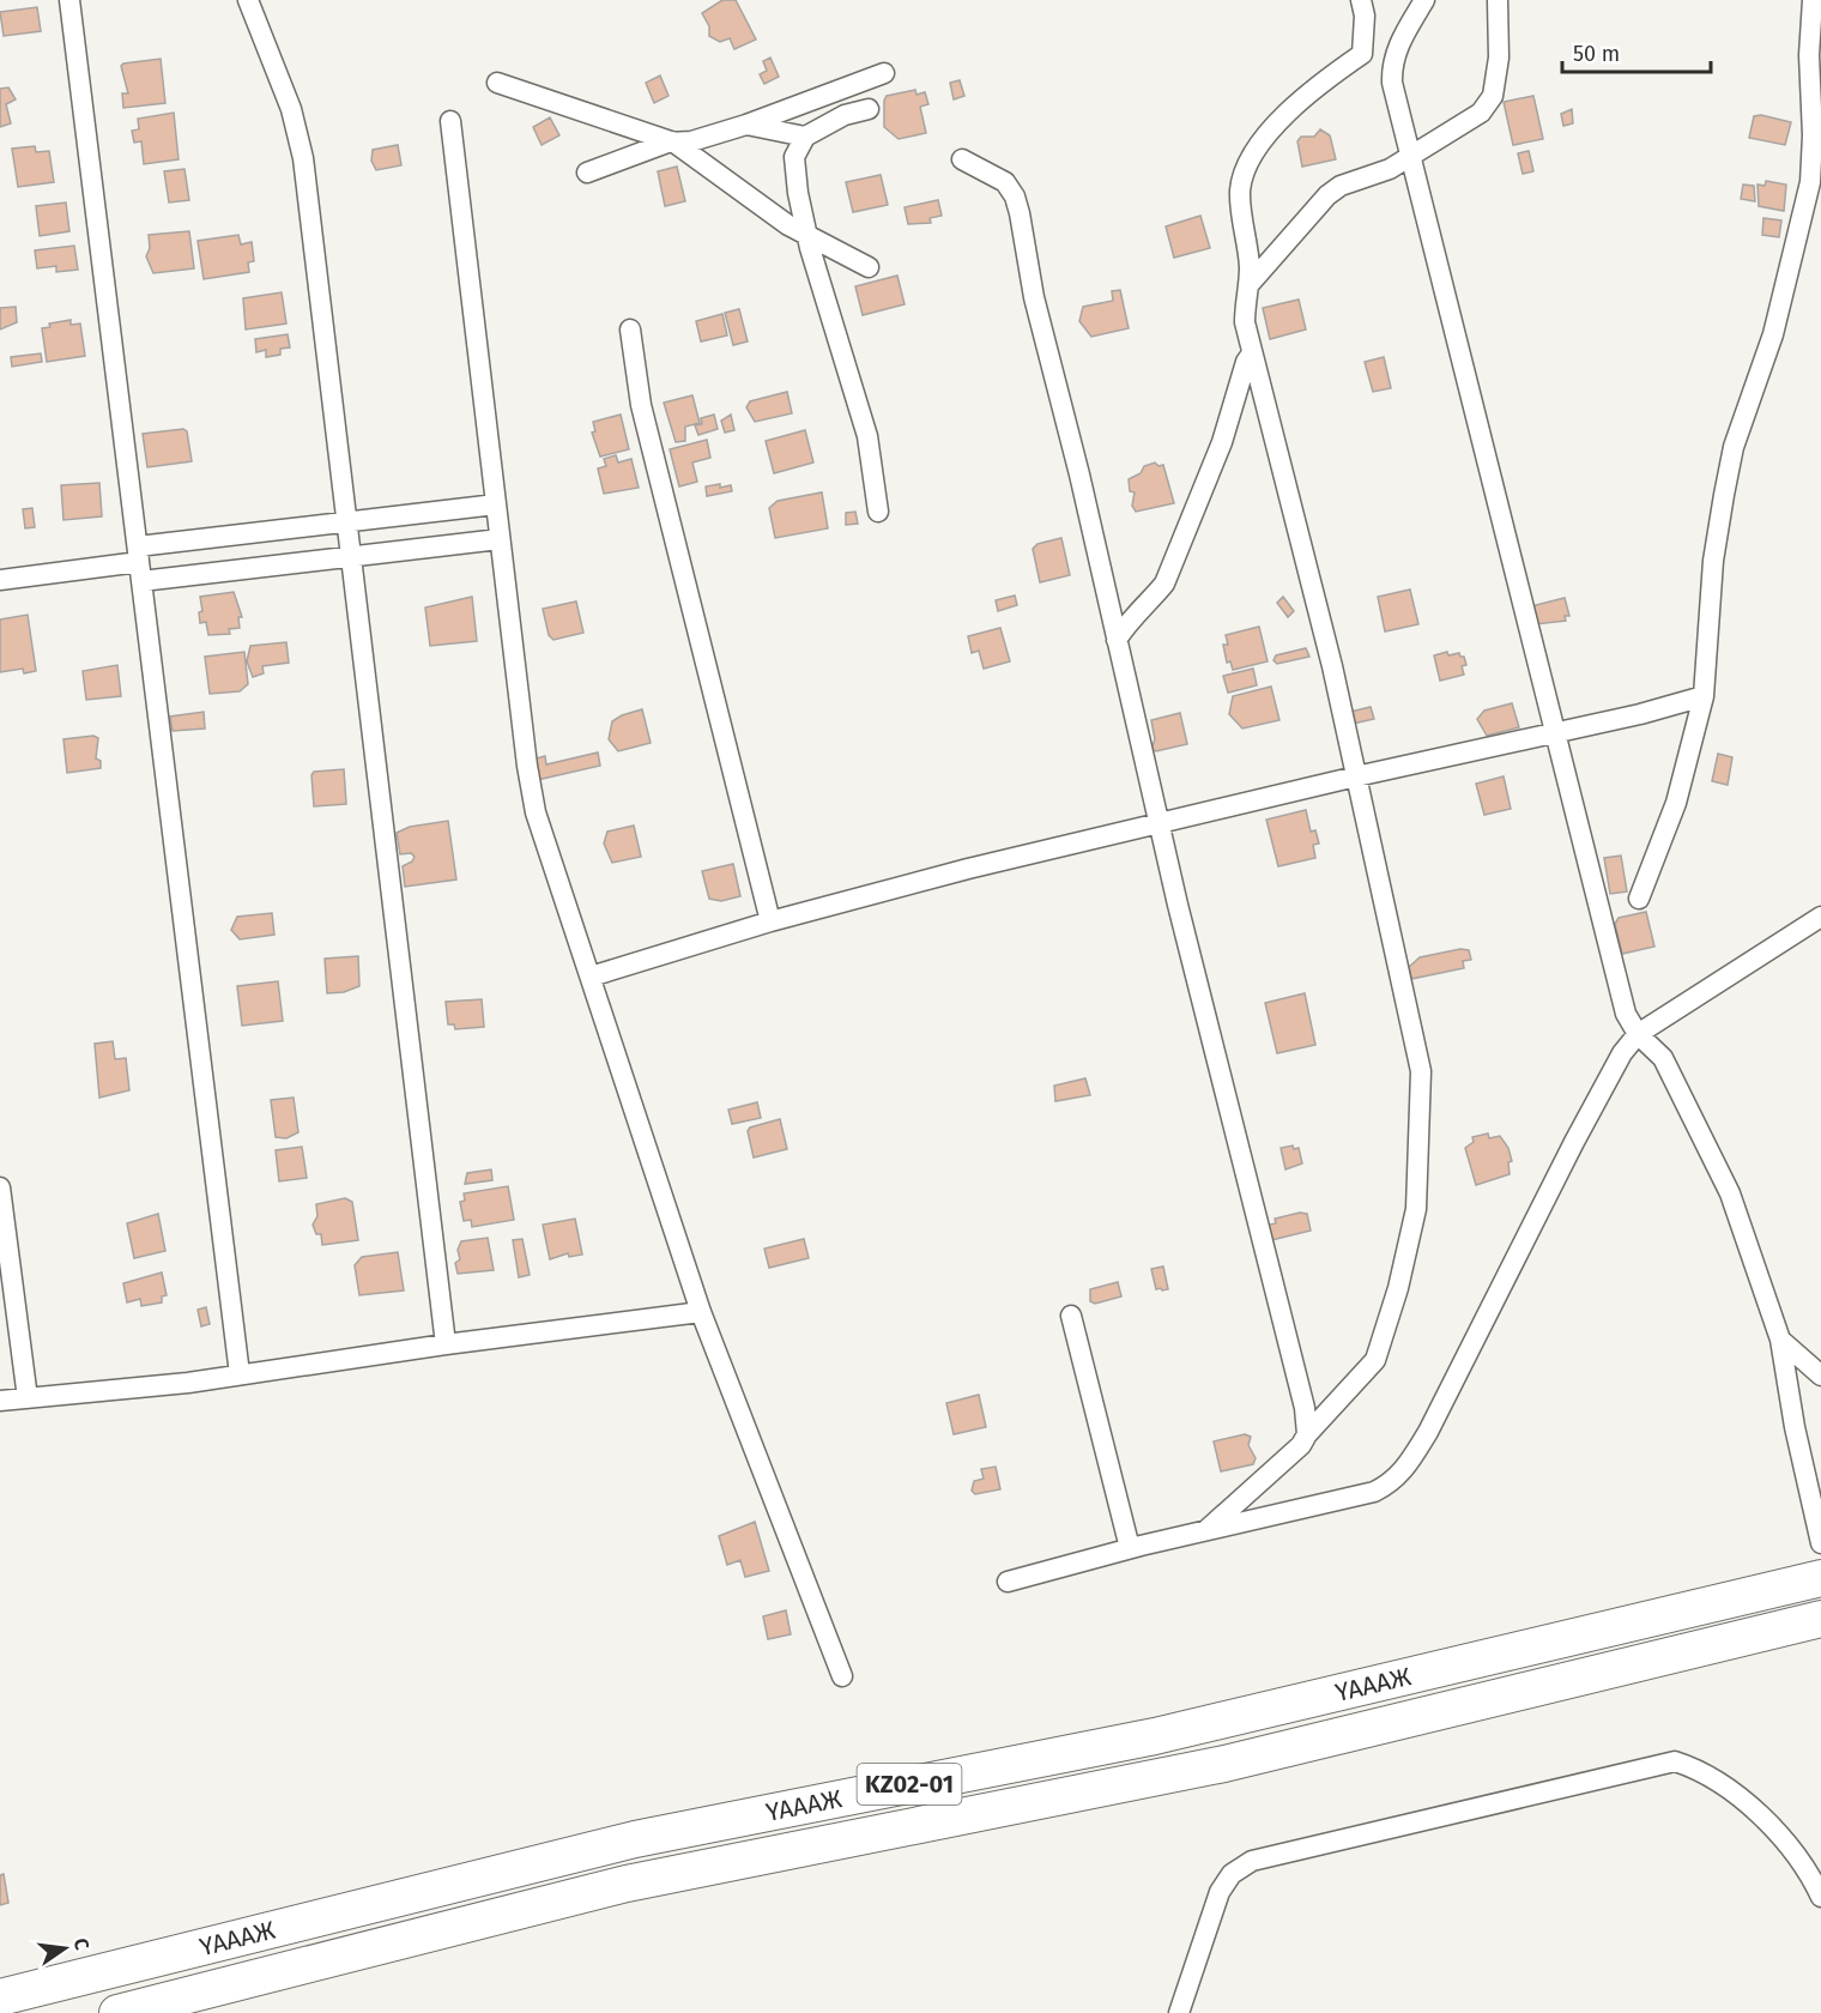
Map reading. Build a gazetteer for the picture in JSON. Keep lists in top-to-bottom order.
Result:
{
  "streets": {
    "highway": ["ҮАААЖ", "KZ02-01"]
  },
  "scale_bar": "50 m",
  "north": "right"
}
